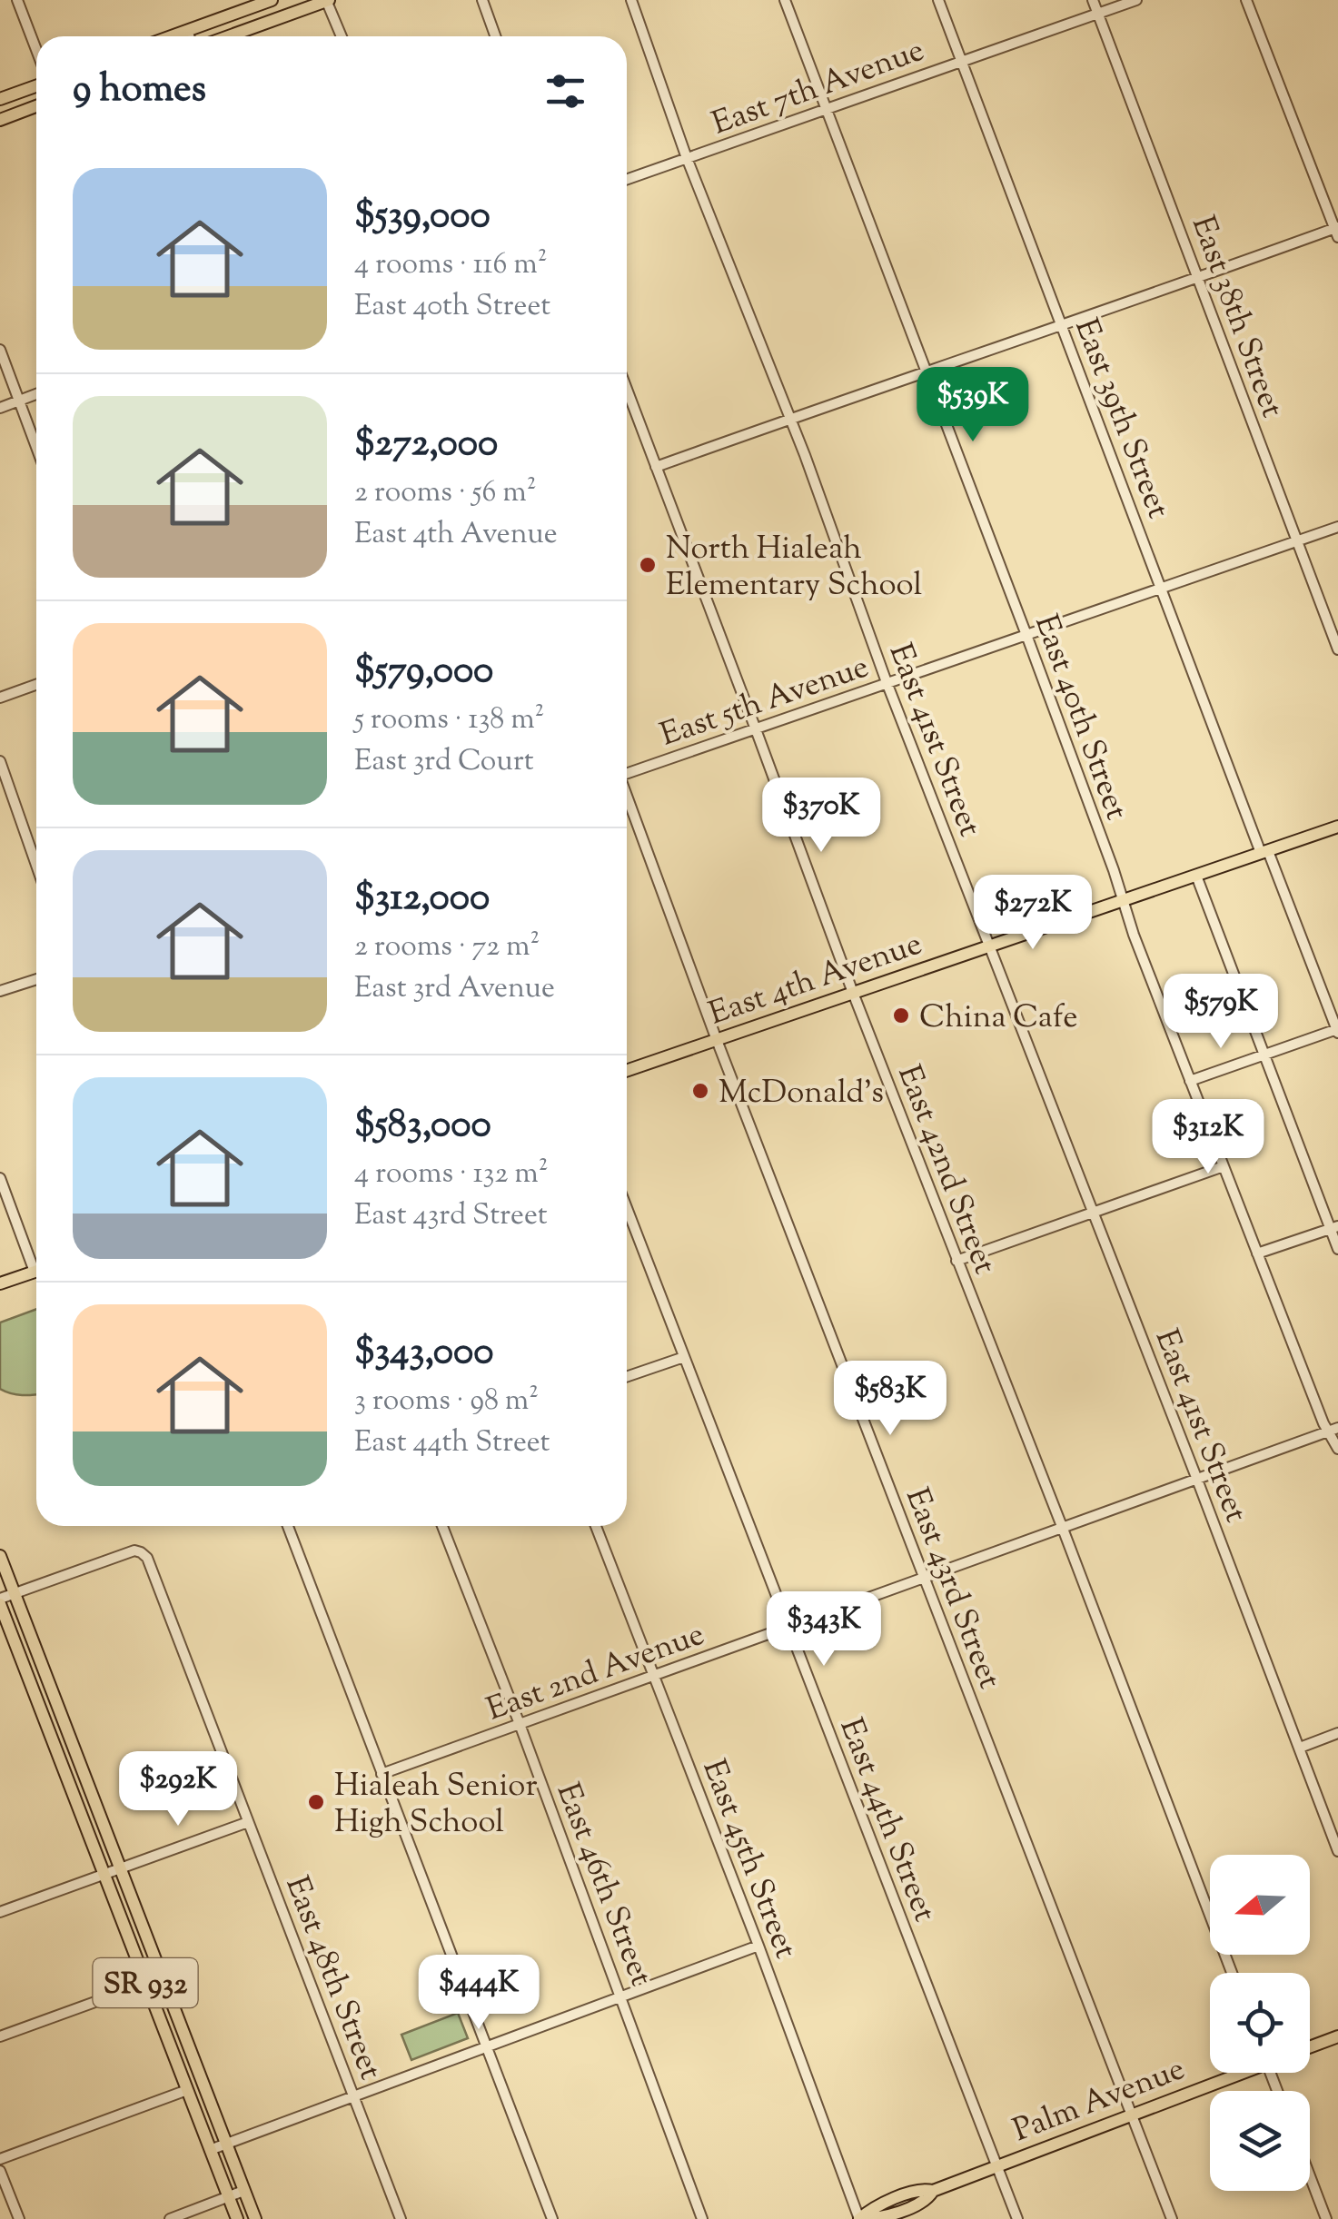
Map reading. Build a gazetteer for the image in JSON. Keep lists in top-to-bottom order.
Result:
{
  "streets": {
    "main road": ["East 4th Avenue", "SR 932", "Palm Avenue"],
    "street": [
      "East 7th Avenue",
      "East 38th Street",
      "East 39th Street",
      "East 5th Avenue",
      "East 40th Street",
      "East 41st Street",
      "East 42nd Street",
      "East 43rd Street",
      "East 2nd Avenue",
      "East 44th Street",
      "East 45th Street",
      "East 46th Street",
      "East 48th Street"
    ]
  },
  "crossings": [
    ["East 7th Avenue", "East 38th Street"],
    ["East 7th Avenue", "East 39th Street"],
    ["East 7th Avenue", "East 40th Street"],
    ["East 7th Avenue", "East 41st Street"],
    ["East 38th Street", "East 5th Avenue"],
    ["East 39th Street", "East 5th Avenue"],
    ["East 39th Street", "East 4th Avenue"],
    ["East 5th Avenue", "East 40th Street"],
    ["East 5th Avenue", "East 41st Street"],
    ["East 5th Avenue", "East 42nd Street"],
    ["East 40th Street", "East 4th Avenue"],
    ["East 40th Street", "East 2nd Avenue"],
    ["East 41st Street", "East 4th Avenue"],
    ["East 41st Street", "East 2nd Avenue"],
    ["East 4th Avenue", "East 42nd Street"],
    ["East 4th Avenue", "East 43rd Street"],
    ["East 42nd Street", "East 2nd Avenue"],
    ["East 43rd Street", "East 2nd Avenue"],
    ["East 43rd Street", "Palm Avenue"],
    ["East 2nd Avenue", "East 44th Street"],
    ["East 2nd Avenue", "East 45th Street"],
    ["East 2nd Avenue", "East 46th Street"],
    ["East 44th Street", "Palm Avenue"],
    ["East 45th Street", "Palm Avenue"],
    ["East 48th Street", "SR 932"]
  ],
  "places": [
    "North Hialeah Elementary School",
    "China Cafe",
    "McDonald's",
    "Hialeah Senior High School"
  ],
  "north": "left",
  "page": {
    "heading": "9 homes",
    "list": [
      {
        "name": "$539,000",
        "note": "4 rooms · 116 m² · East 40th Street"
      },
      {
        "name": "$272,000",
        "note": "2 rooms · 56 m² · East 4th Avenue"
      },
      {
        "name": "$579,000",
        "note": "5 rooms · 138 m² · East 3rd Court"
      },
      {
        "name": "$312,000",
        "note": "2 rooms · 72 m² · East 3rd Avenue"
      },
      {
        "name": "$583,000",
        "note": "4 rooms · 132 m² · East 43rd Street"
      },
      {
        "name": "$343,000",
        "note": "3 rooms · 98 m² · East 44th Street"
      }
    ],
    "price": [
      "$539K",
      "$370K",
      "$272K",
      "$579K",
      "$312K",
      "$583K",
      "$343K",
      "$292K",
      "$444K"
    ]
  }
}
